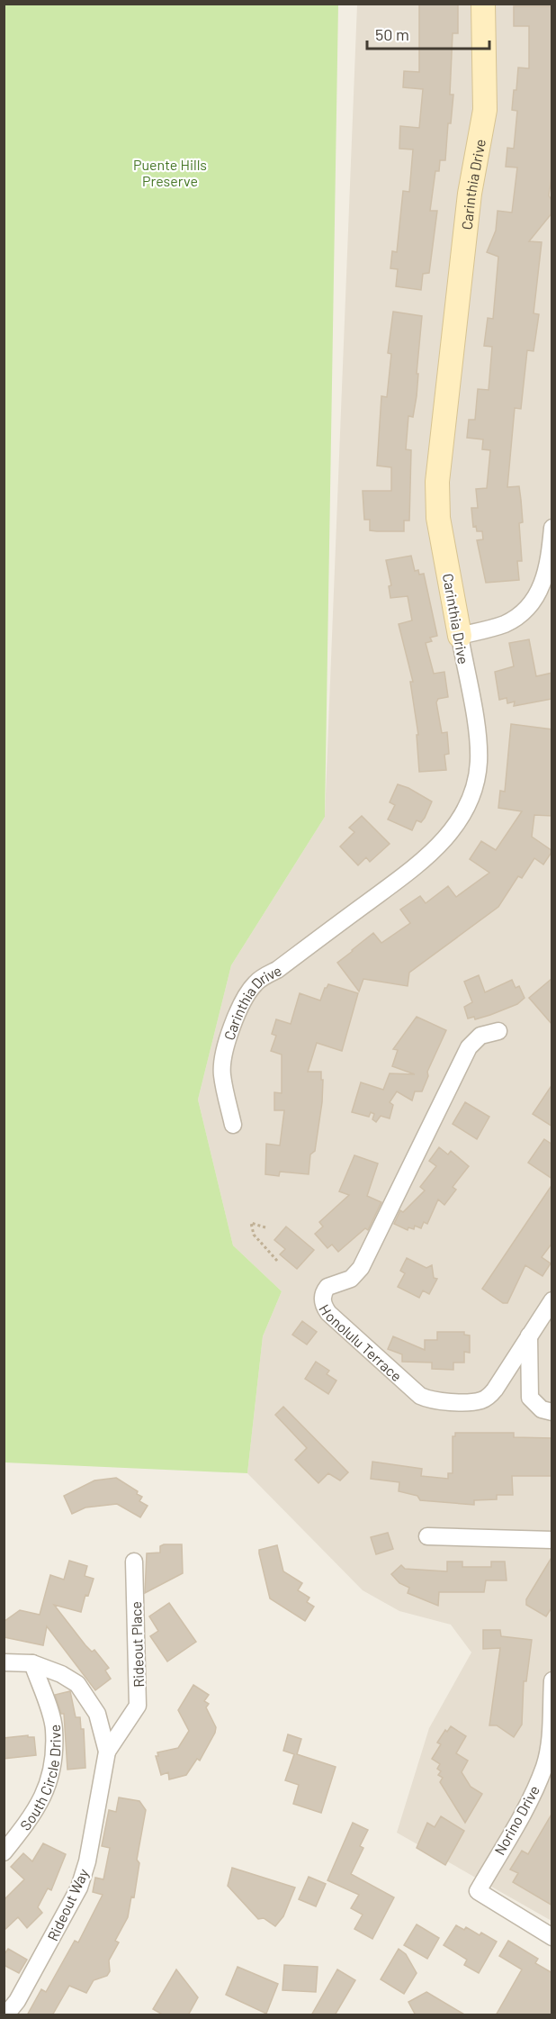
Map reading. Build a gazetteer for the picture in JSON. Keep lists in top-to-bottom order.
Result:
{
  "streets": {
    "street": [
      "Carinthia Drive",
      "Honolulu Terrace",
      "Rideout Place",
      "South Circle Drive",
      "Norino Drive",
      "Rideout Way"
    ]
  },
  "crossings": [
    ["Rideout Place", "Rideout Way"]
  ],
  "parks": ["Puente Hills Preserve"],
  "scale_bar": "50 m"
}
